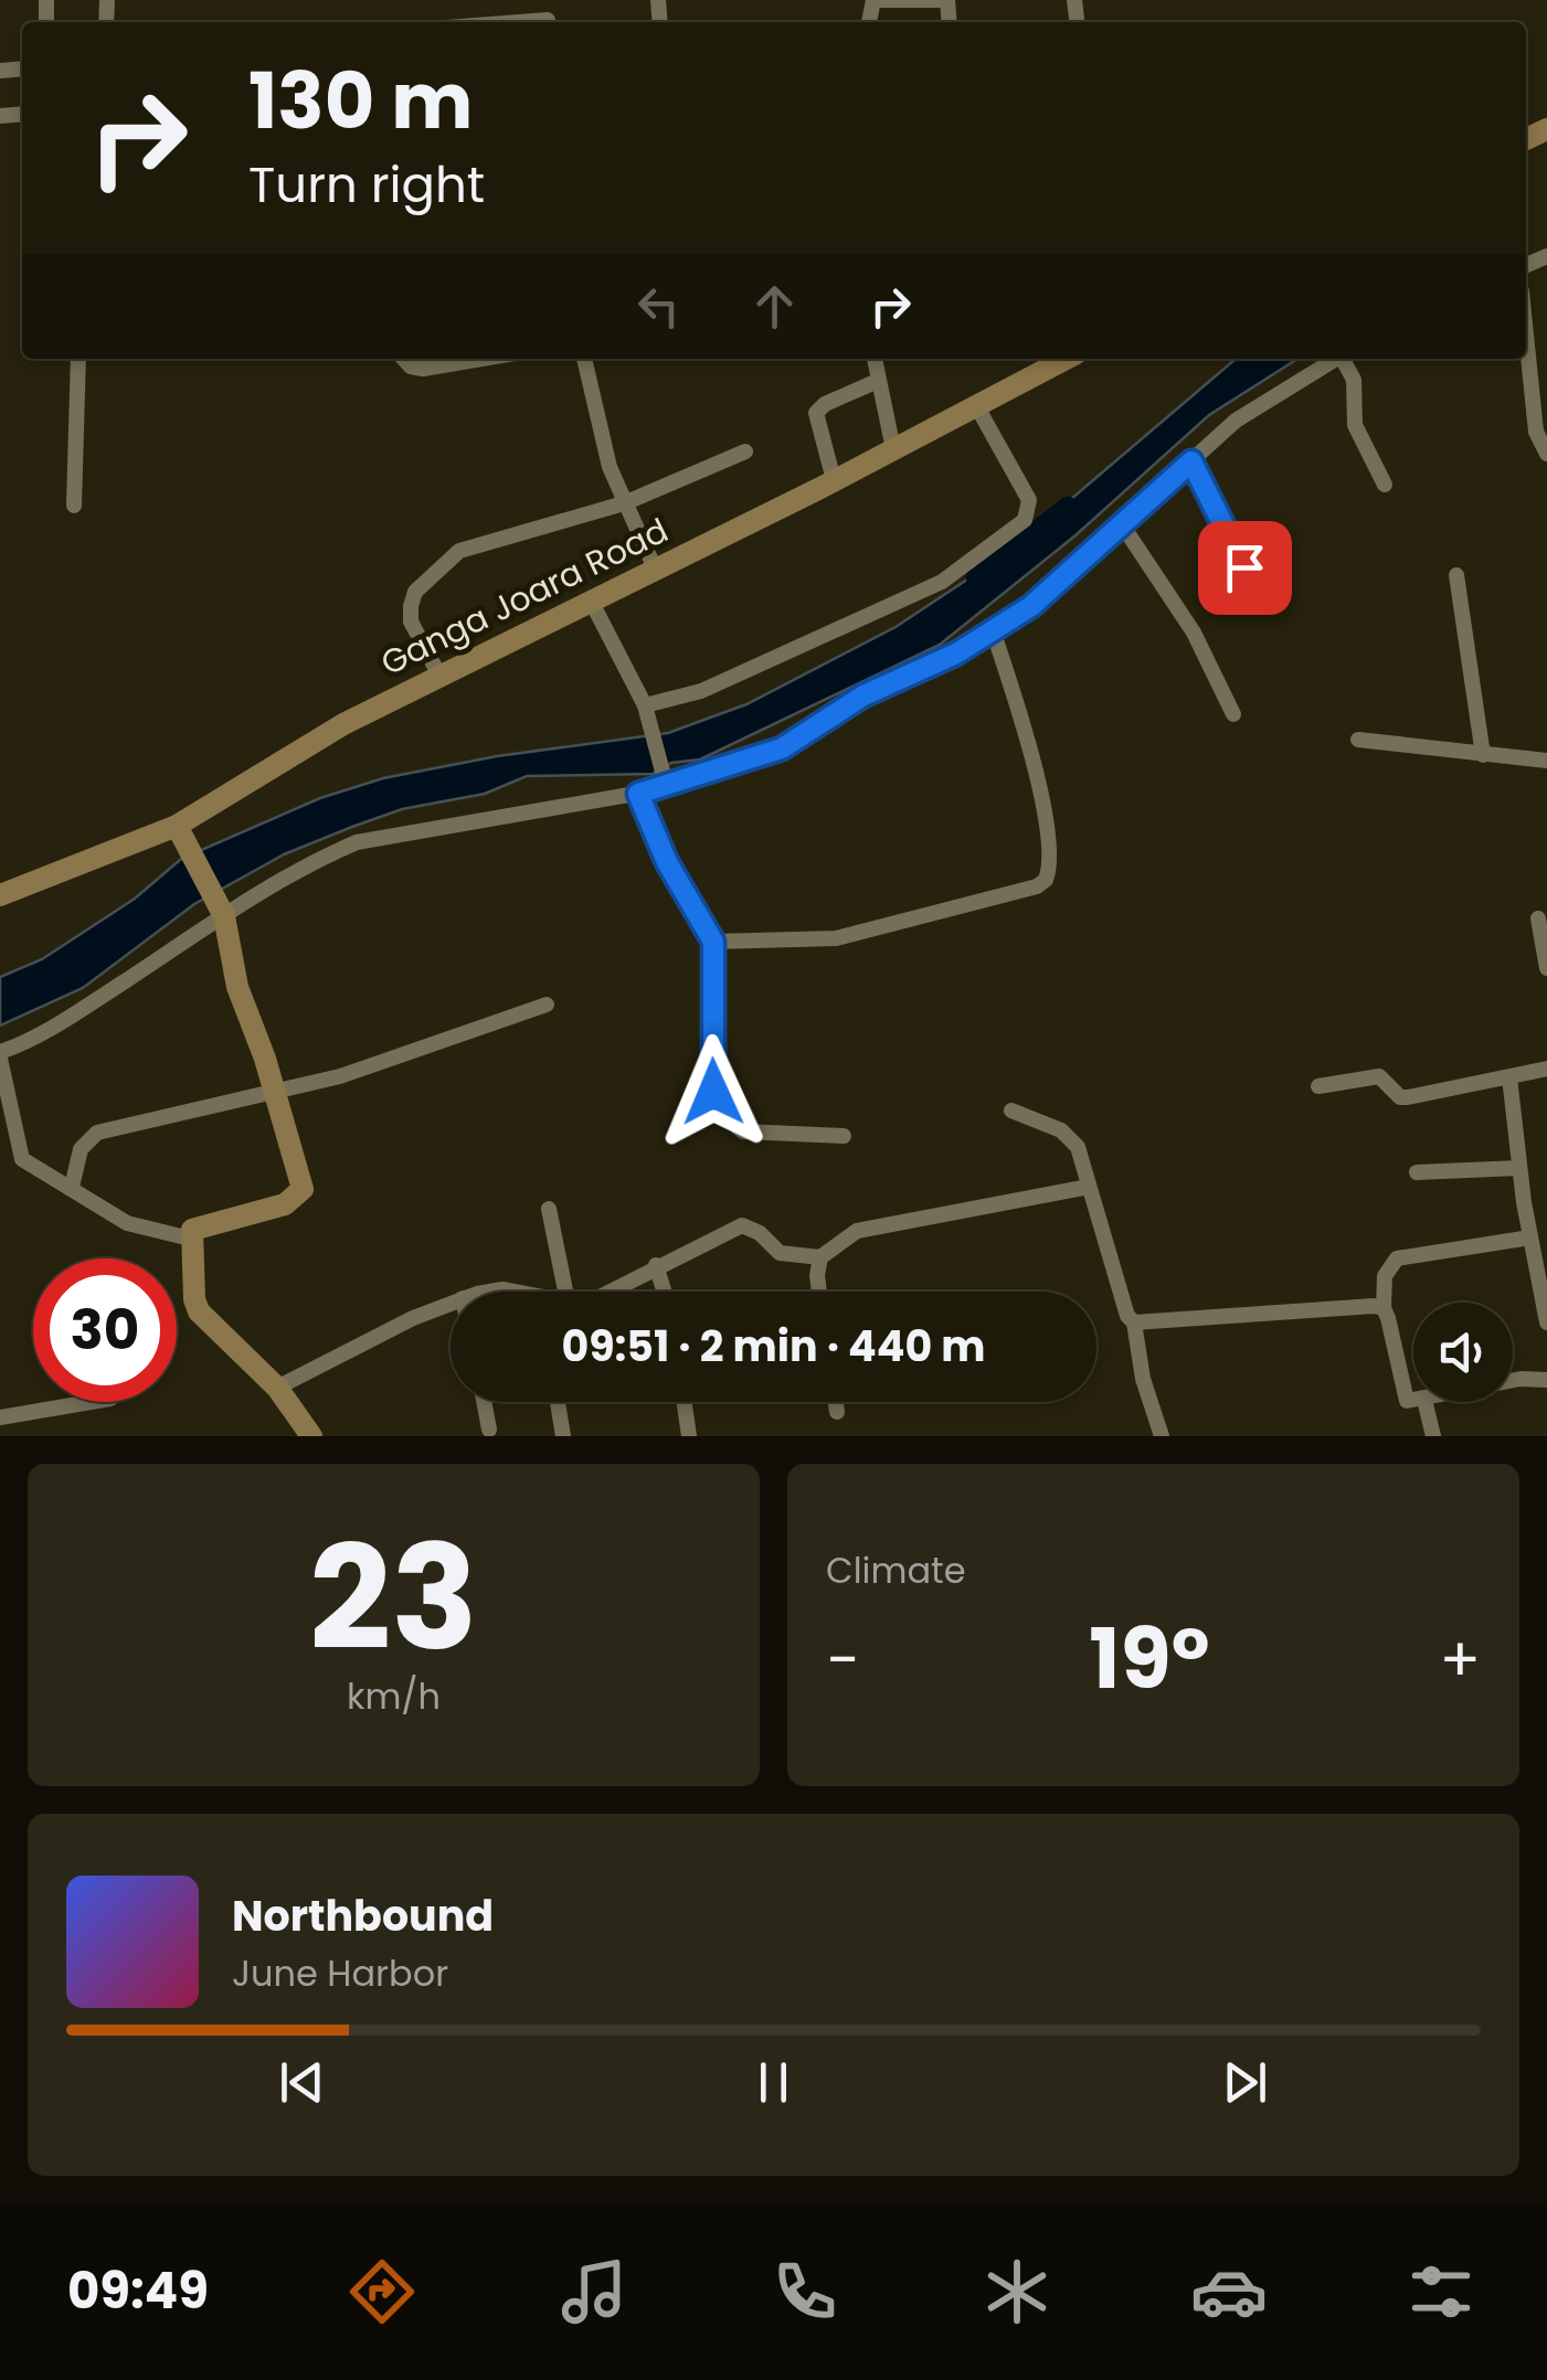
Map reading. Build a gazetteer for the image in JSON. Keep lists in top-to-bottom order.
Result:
{
  "streets": {
    "main road": ["Ganga Joara Road"]
  },
  "page": {
    "turn": ["130 m", "Turn right"],
    "limit": "30",
    "trip": "09:51 · 2 min · 440 m",
    "tile": [
      ["23", "km/h"],
      "Climate"
    ],
    "heat": ["−", "19°", "+"],
    "song": ["Northbound", "June Harbor"],
    "tabs": "09:49"
  }
}
